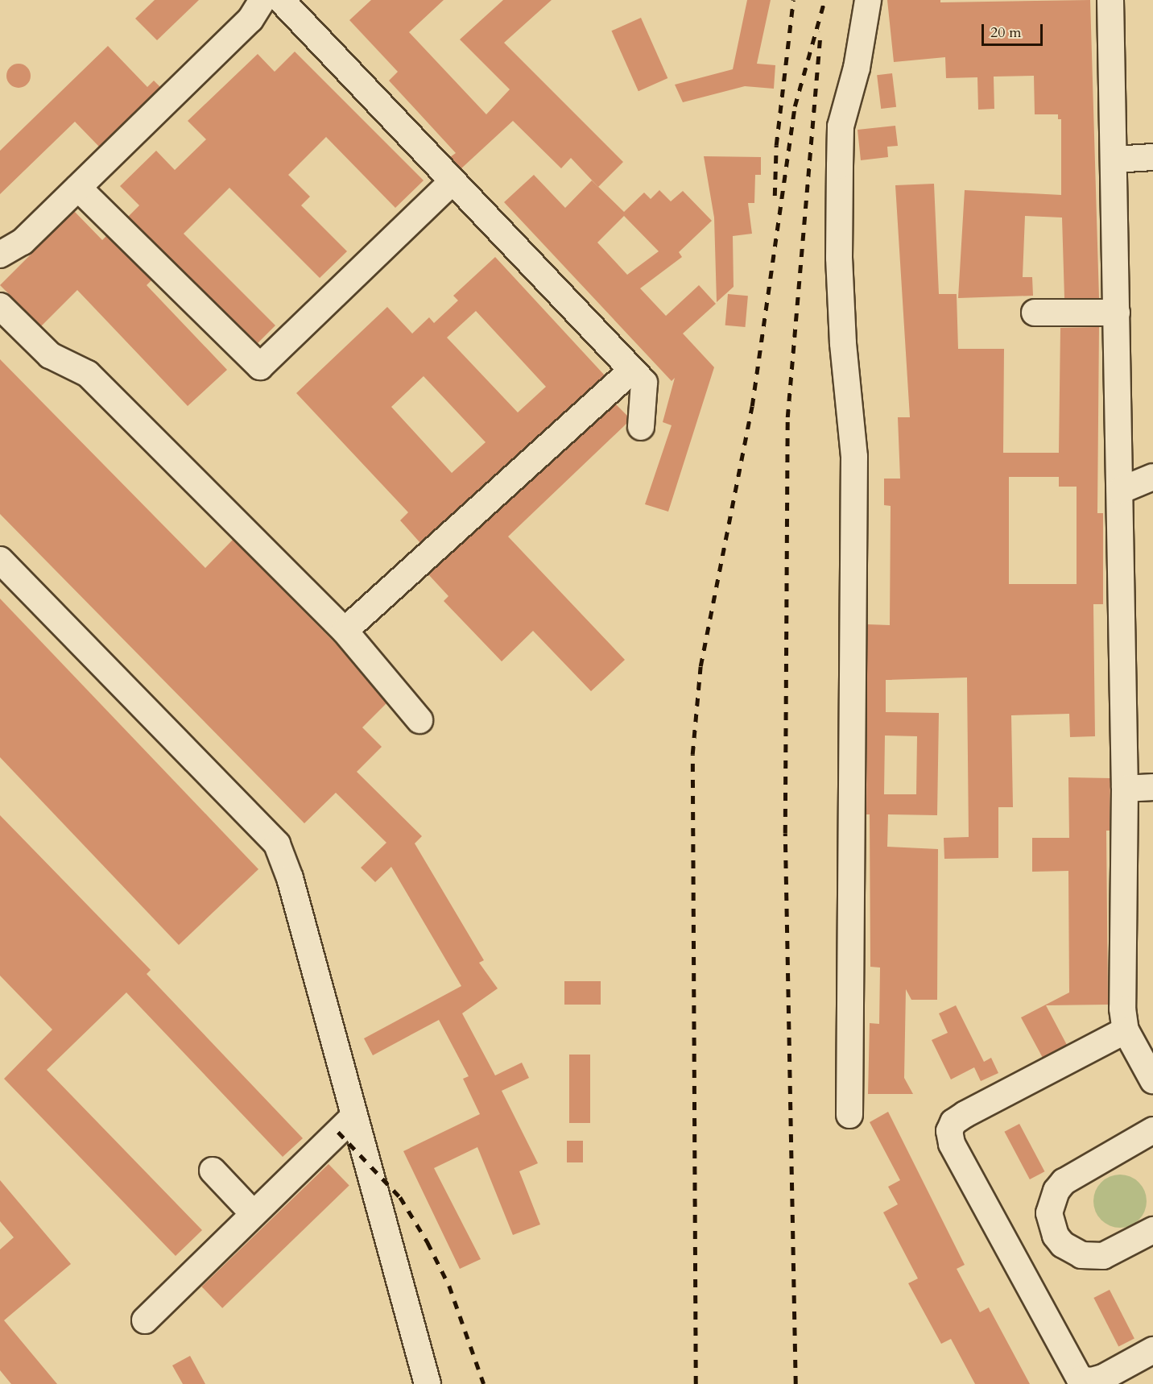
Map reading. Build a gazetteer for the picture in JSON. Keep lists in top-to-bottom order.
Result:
{
  "scale_bar": "20 m"
}
